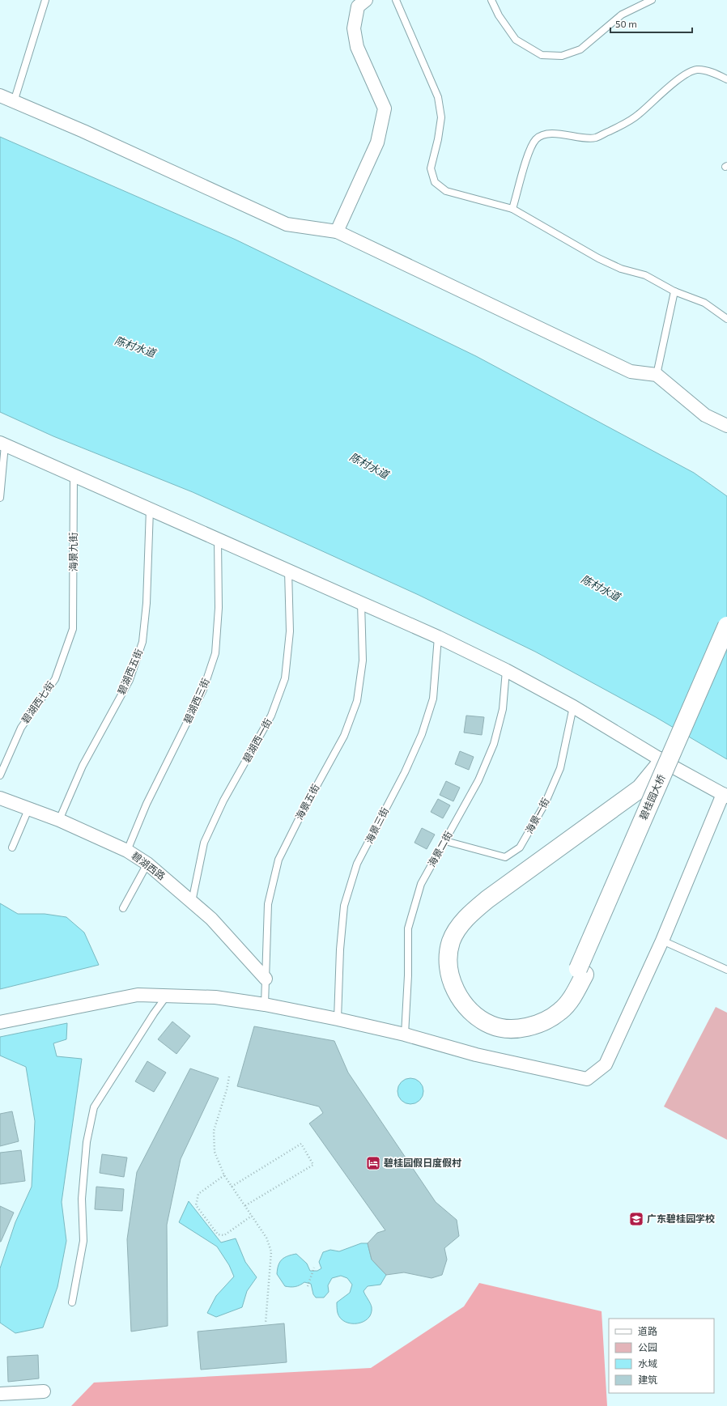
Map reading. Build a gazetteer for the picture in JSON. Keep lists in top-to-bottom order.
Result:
{
  "streets": {
    "main road": ["碧桂园大桥"],
    "street": ["碧湖西路"],
    "lane": [
      "海景九街",
      "碧湖西五街",
      "碧湖西三街",
      "碧湖西七街",
      "碧湖西一街",
      "海景五街",
      "海景一街",
      "海景三街",
      "海景二街"
    ]
  },
  "crossings": [
    ["海景九街", "碧湖西七街"],
    ["碧湖西五街", "碧湖西路"],
    ["碧湖西三街", "碧湖西路"],
    ["碧湖西一街", "碧湖西路"],
    ["海景五街", "碧湖西路"],
    ["海景一街", "海景二街"]
  ],
  "water": ["陈村水道"],
  "places": {
    "hotel": ["碧桂园假日度假村"],
    "school or university": ["广东碧桂园学校"]
  },
  "legend": [
    "道路",
    "公园",
    "水域",
    "建筑"
  ],
  "scale_bar": "50 m"
}
